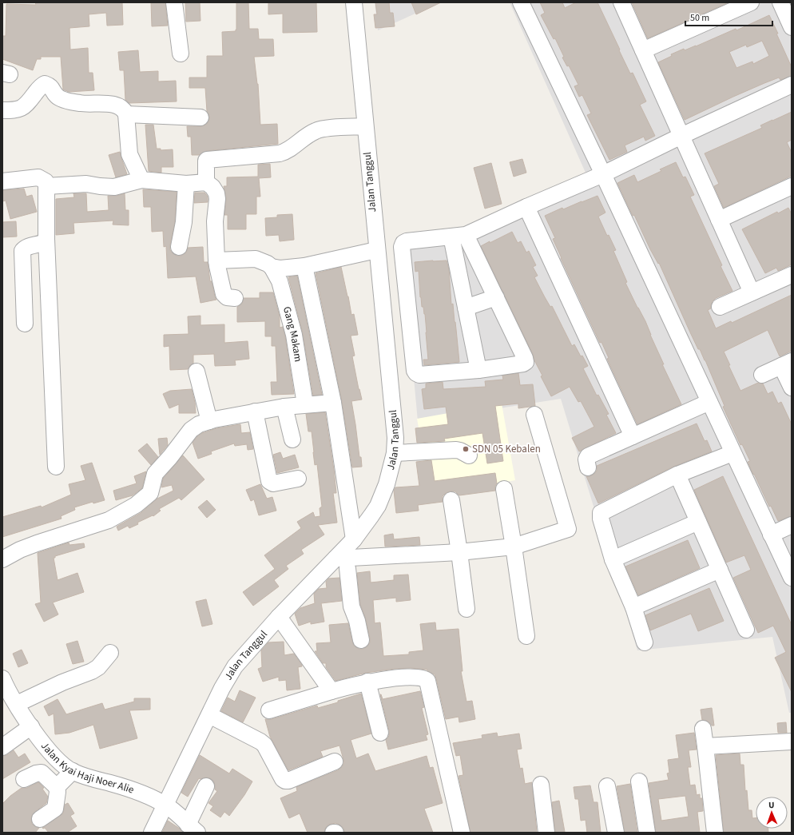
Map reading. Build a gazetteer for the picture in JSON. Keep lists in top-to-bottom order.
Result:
{
  "streets": {
    "street": ["Jalan Tanggul", "Gang Makam", "Jalan Kyai Haji Noer Alie"]
  },
  "crossings": [
    ["Jalan Tanggul", "Jalan Kyai Haji Noer Alie"]
  ],
  "places": ["SDN 05 Kebalen"],
  "scale_bar": "50 m",
  "north": "top"
}
